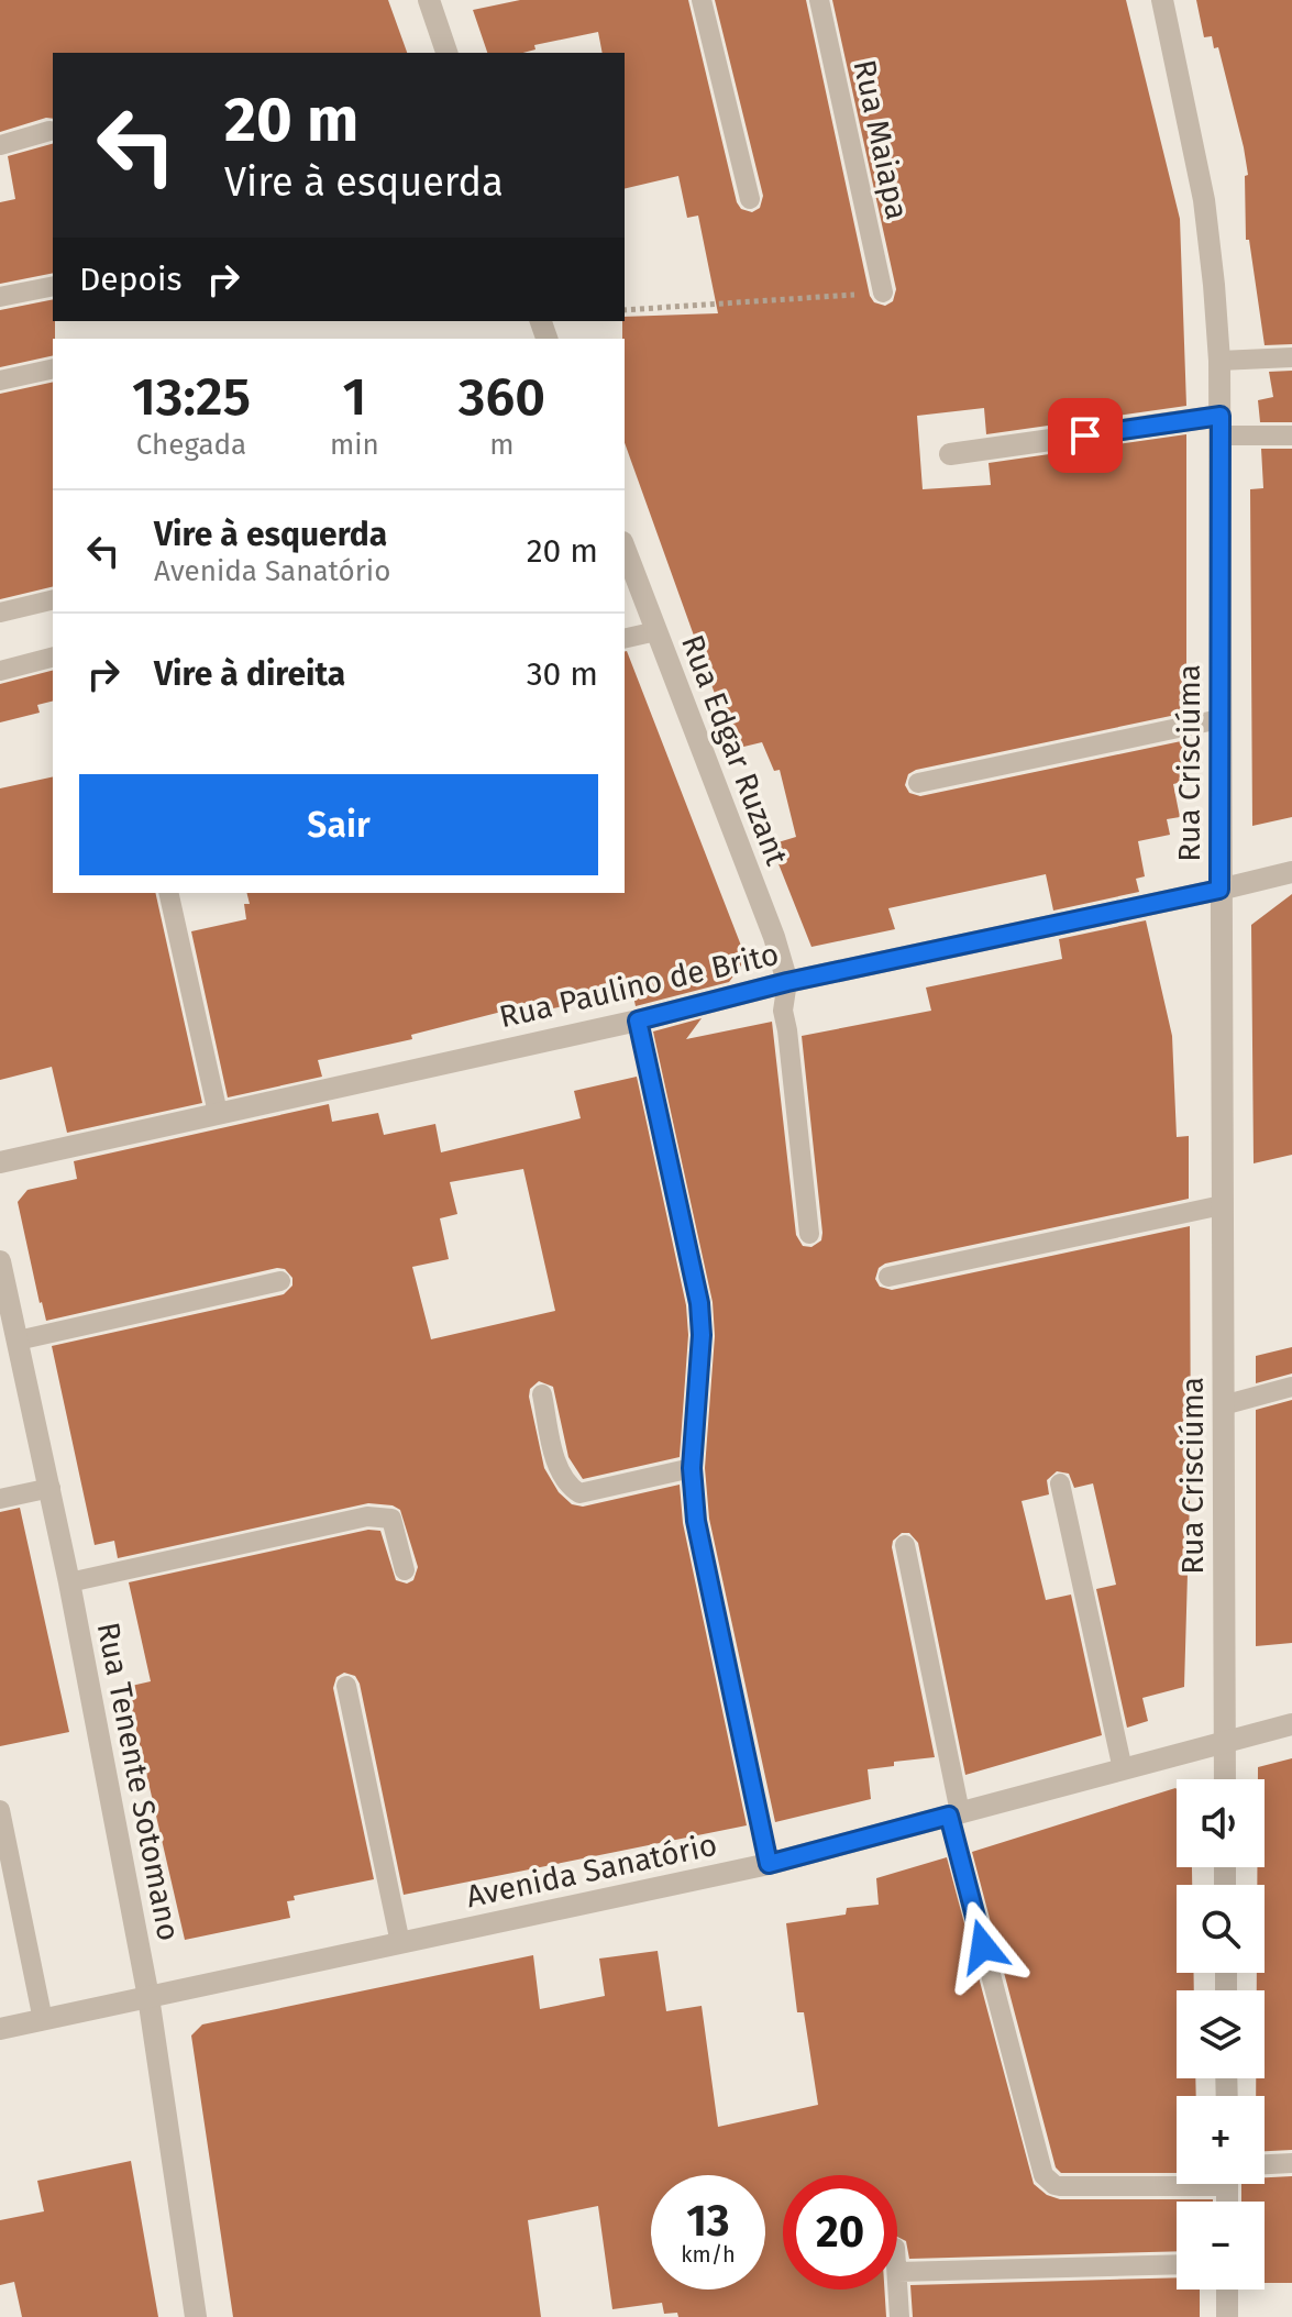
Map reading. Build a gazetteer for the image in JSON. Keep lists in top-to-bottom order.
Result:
{
  "streets": {
    "street": [
      "Rua Edgar Ruzant",
      "Rua Crisciúma",
      "Rua Paulino de Brito",
      "Rua Tenente Sotomano",
      "Avenida Sanatório"
    ],
    "lane": ["Rua Maiapa"]
  },
  "crossings": [
    ["Rua Edgar Ruzant", "Rua Paulino de Brito"],
    ["Rua Crisciúma", "Rua Paulino de Brito"],
    ["Rua Crisciúma", "Avenida Sanatório"],
    ["Rua Tenente Sotomano", "Avenida Sanatório"]
  ],
  "page": {
    "turn": ["20 m", "Vire à esquerda"],
    "then": "Depois",
    "eta": [
      "13:25",
      "Chegada",
      "1",
      "min",
      "360",
      "m"
    ],
    "list": [
      {
        "name": "Vire à esquerda",
        "note": "Avenida Sanatório",
        "value": "20 m"
      },
      {
        "name": "Vire à direita",
        "value": "30 m"
      }
    ],
    "buttons": "Sair",
    "map_buttons": ["+", "−"],
    "speed": "13 km/h",
    "limit": "20"
  }
}
